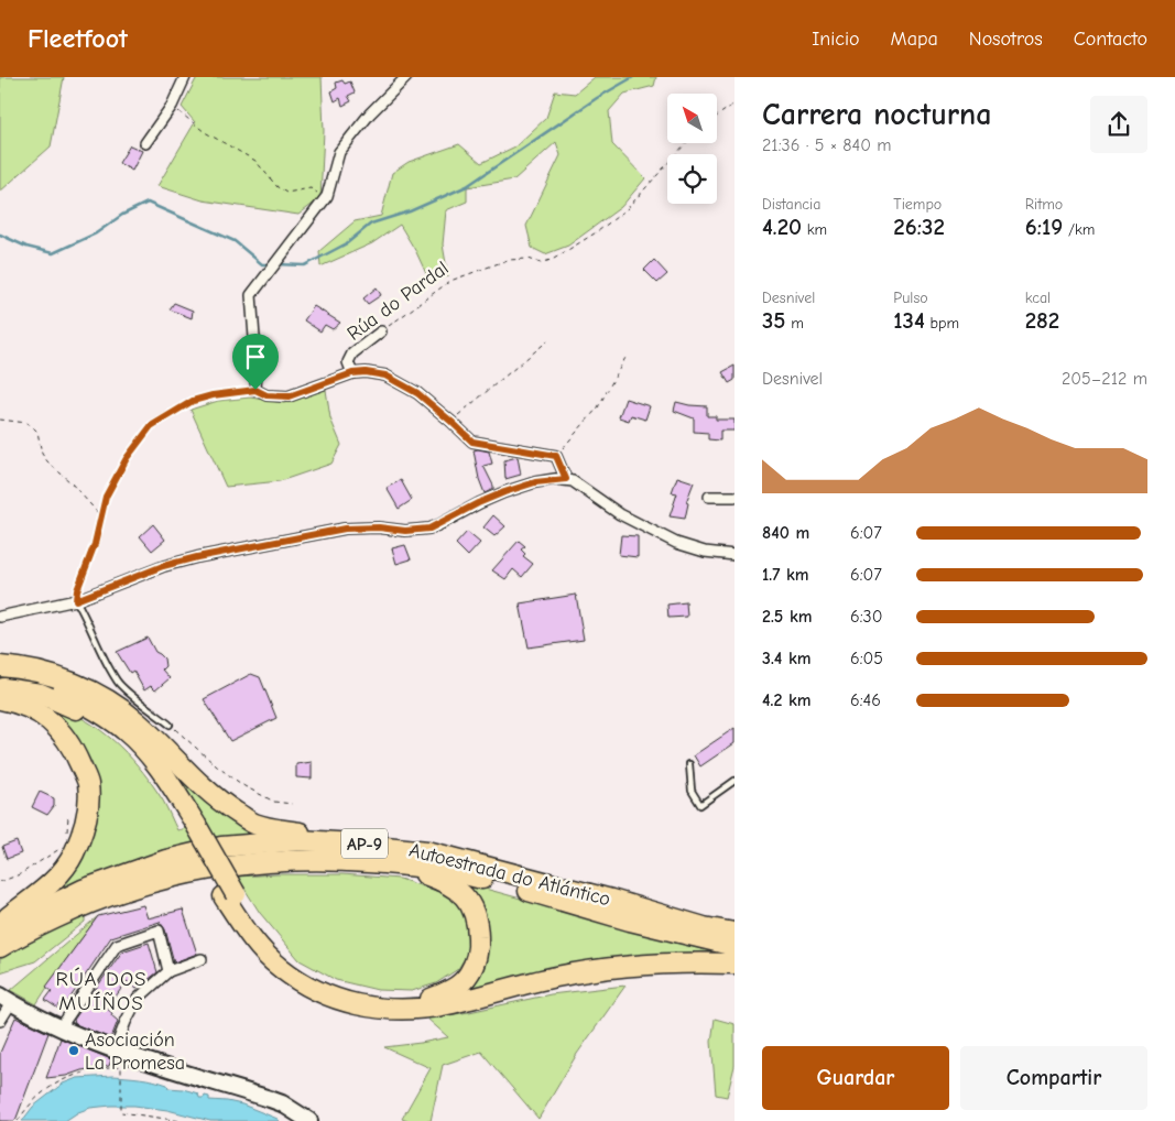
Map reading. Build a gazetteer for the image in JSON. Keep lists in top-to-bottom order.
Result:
{
  "streets": {
    "highway": ["AP-9", "Autoestrada do Atlántico"],
    "street": ["Rúa do Pardal"]
  },
  "districts": ["RÚA DOS MUÍÑOS"],
  "places": ["Asociación La Promesa"],
  "north": "top left",
  "page": {
    "header": "Fleetfoot",
    "nav": [
      "Inicio",
      "Mapa",
      "Nosotros",
      "Contacto"
    ],
    "heading": ["Carrera nocturna", "21:36 · 5 × 840 m"],
    "stats": [
      ["Distancia", "4.20 km"],
      ["Tiempo", "26:32"],
      ["Ritmo", "6:19 /km"],
      ["Desnivel", "35 m"],
      ["Pulso", "134 bpm"],
      ["kcal", "282"]
    ],
    "chart": ["Desnivel", "205–212 m"],
    "list": [
      {
        "name": "840 m",
        "note": "6:07"
      },
      {
        "name": "1.7 km",
        "note": "6:07"
      },
      {
        "name": "2.5 km",
        "note": "6:30"
      },
      {
        "name": "3.4 km",
        "note": "6:05"
      },
      {
        "name": "4.2 km",
        "note": "6:46"
      }
    ],
    "buttons": ["Guardar", "Compartir"]
  }
}
